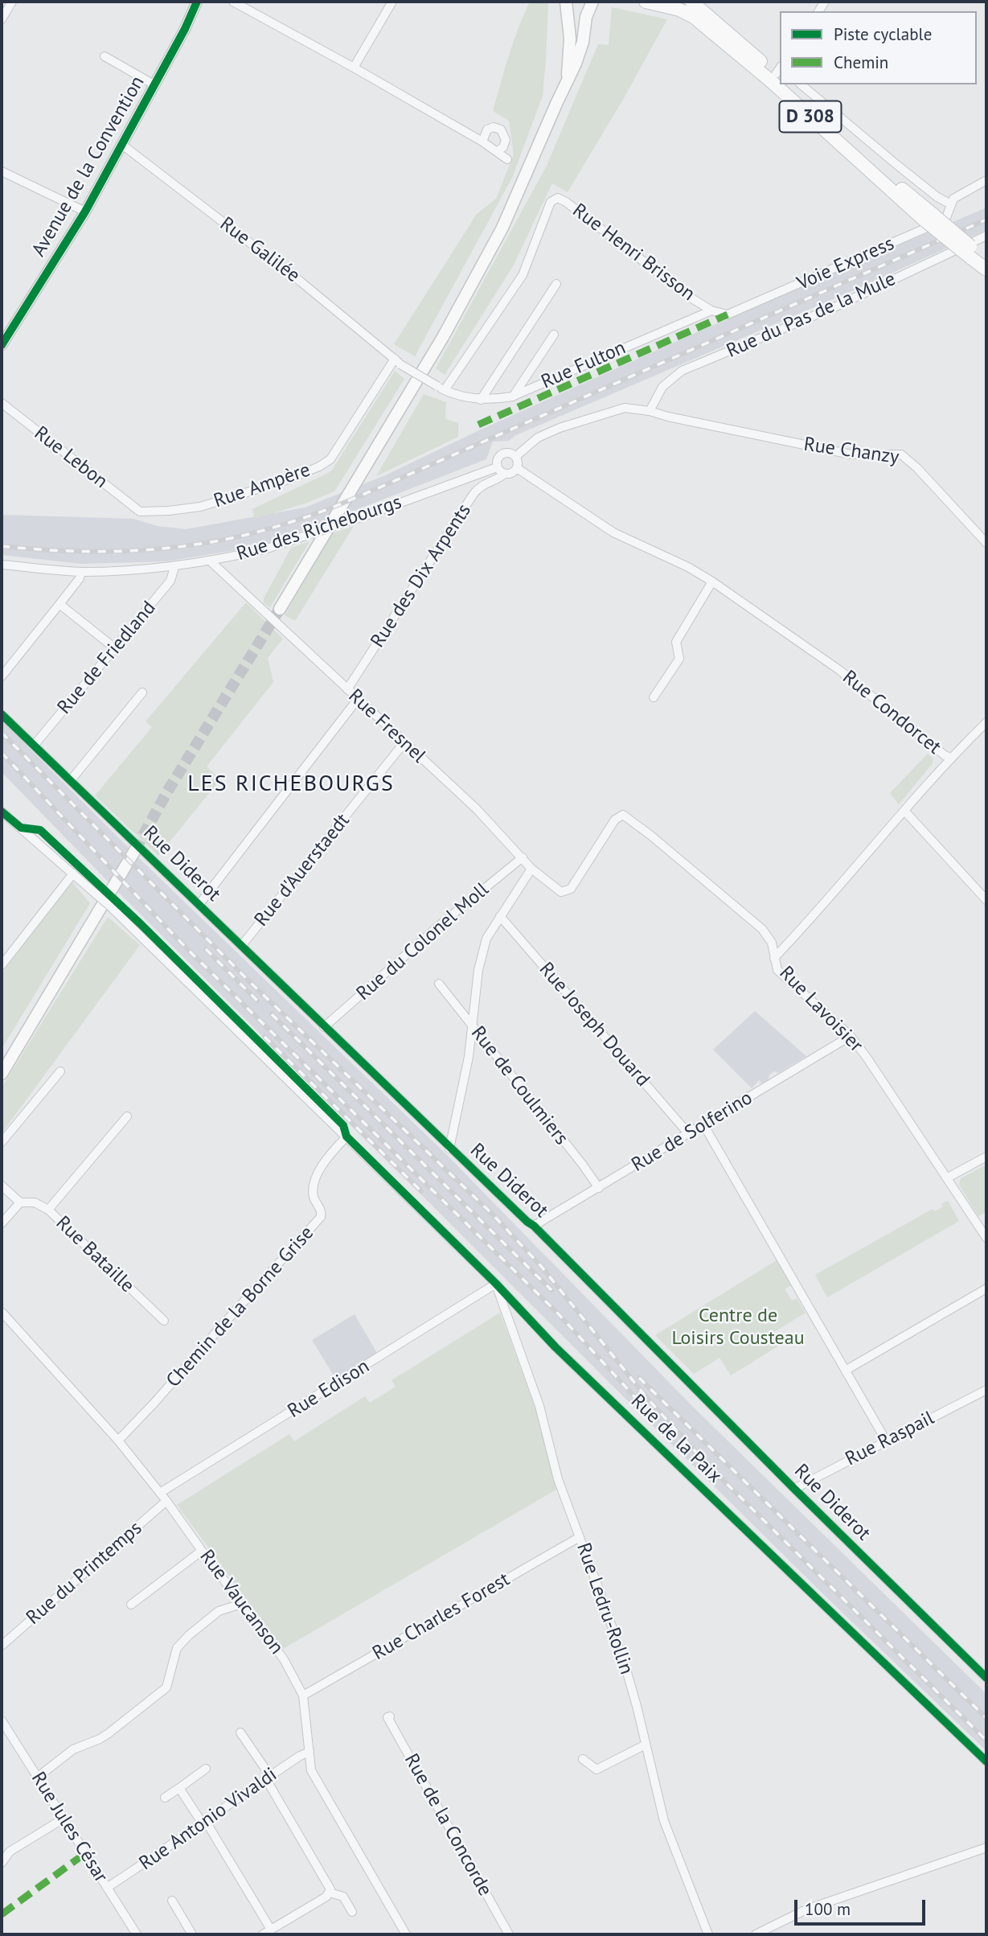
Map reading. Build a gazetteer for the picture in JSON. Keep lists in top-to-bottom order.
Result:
{
  "streets": {
    "main road": ["D 308"],
    "street": [
      "Avenue de la Convention",
      "Rue Galilée",
      "Rue Henri Brisson",
      "Voie Express",
      "Rue du Pas de la Mule",
      "Rue Fulton",
      "Rue Chanzy",
      "Rue Lebon",
      "Rue Ampère",
      "Rue des Richebourgs",
      "Rue des Dix Arpents",
      "Rue de Friedland",
      "Rue Condorcet",
      "Rue Fresnel",
      "Rue Diderot",
      "Rue d'Auerstaedt",
      "Rue du Colonel Moll",
      "Rue Lavoisier",
      "Rue Joseph Douard",
      "Rue de Coulmiers",
      "Rue de Solferino",
      "Rue Bataille",
      "Chemin de la Borne Grise",
      "Rue Edison",
      "Rue de la Paix",
      "Rue Raspail",
      "Rue du Printemps",
      "Rue Vaucanson",
      "Rue Ledru-Rollin",
      "Rue Charles Forest",
      "Rue Antonio Vivaldi",
      "Rue de la Concorde",
      "Rue Jules César"
    ]
  },
  "crossings": [
    ["Avenue de la Convention", "Rue Galilée"],
    ["Rue Galilée", "Rue Henri Brisson"],
    ["Rue Galilée", "Rue Fulton"],
    ["Rue Galilée", "Rue Ampère"],
    ["Rue Henri Brisson", "Voie Express"],
    ["Rue Henri Brisson", "Rue Fulton"],
    ["Rue du Pas de la Mule", "Rue Chanzy"],
    ["Rue Chanzy", "Rue des Richebourgs"],
    ["Rue Chanzy", "Rue des Dix Arpents"],
    ["Rue Chanzy", "Rue Condorcet"],
    ["Rue Lebon", "Rue Ampère"],
    ["Rue des Richebourgs", "Rue des Dix Arpents"],
    ["Rue des Richebourgs", "Rue de Friedland"],
    ["Rue des Richebourgs", "Rue Condorcet"],
    ["Rue des Richebourgs", "Rue Fresnel"],
    ["Rue des Dix Arpents", "Rue Condorcet"],
    ["Rue des Dix Arpents", "Rue Fresnel"],
    ["Rue de Friedland", "Rue Diderot"],
    ["Rue Condorcet", "Rue Lavoisier"],
    ["Rue Fresnel", "Rue d'Auerstaedt"],
    ["Rue Fresnel", "Rue du Colonel Moll"],
    ["Rue Fresnel", "Rue Lavoisier"],
    ["Rue Diderot", "Rue d'Auerstaedt"],
    ["Rue Diderot", "Rue du Colonel Moll"],
    ["Rue Diderot", "Rue de Solferino"],
    ["Rue Diderot", "Rue Raspail"],
    ["Rue Lavoisier", "Rue de Solferino"],
    ["Rue Joseph Douard", "Rue de Solferino"],
    ["Rue de Coulmiers", "Rue de Solferino"],
    ["Chemin de la Borne Grise", "Rue de la Paix"],
    ["Chemin de la Borne Grise", "Rue Vaucanson"],
    ["Rue Edison", "Rue de la Paix"],
    ["Rue Edison", "Rue Vaucanson"],
    ["Rue Edison", "Rue Ledru-Rollin"],
    ["Rue de la Paix", "Rue Ledru-Rollin"],
    ["Rue du Printemps", "Rue Vaucanson"],
    ["Rue Vaucanson", "Rue Charles Forest"],
    ["Rue Vaucanson", "Rue Antonio Vivaldi"],
    ["Rue Ledru-Rollin", "Rue Charles Forest"],
    ["Rue Antonio Vivaldi", "Rue Jules César"]
  ],
  "districts": ["LES RICHEBOURGS"],
  "parks": ["Centre de Loisirs Cousteau"],
  "legend": ["Piste cyclable", "Chemin"],
  "scale_bar": "100 m"
}
